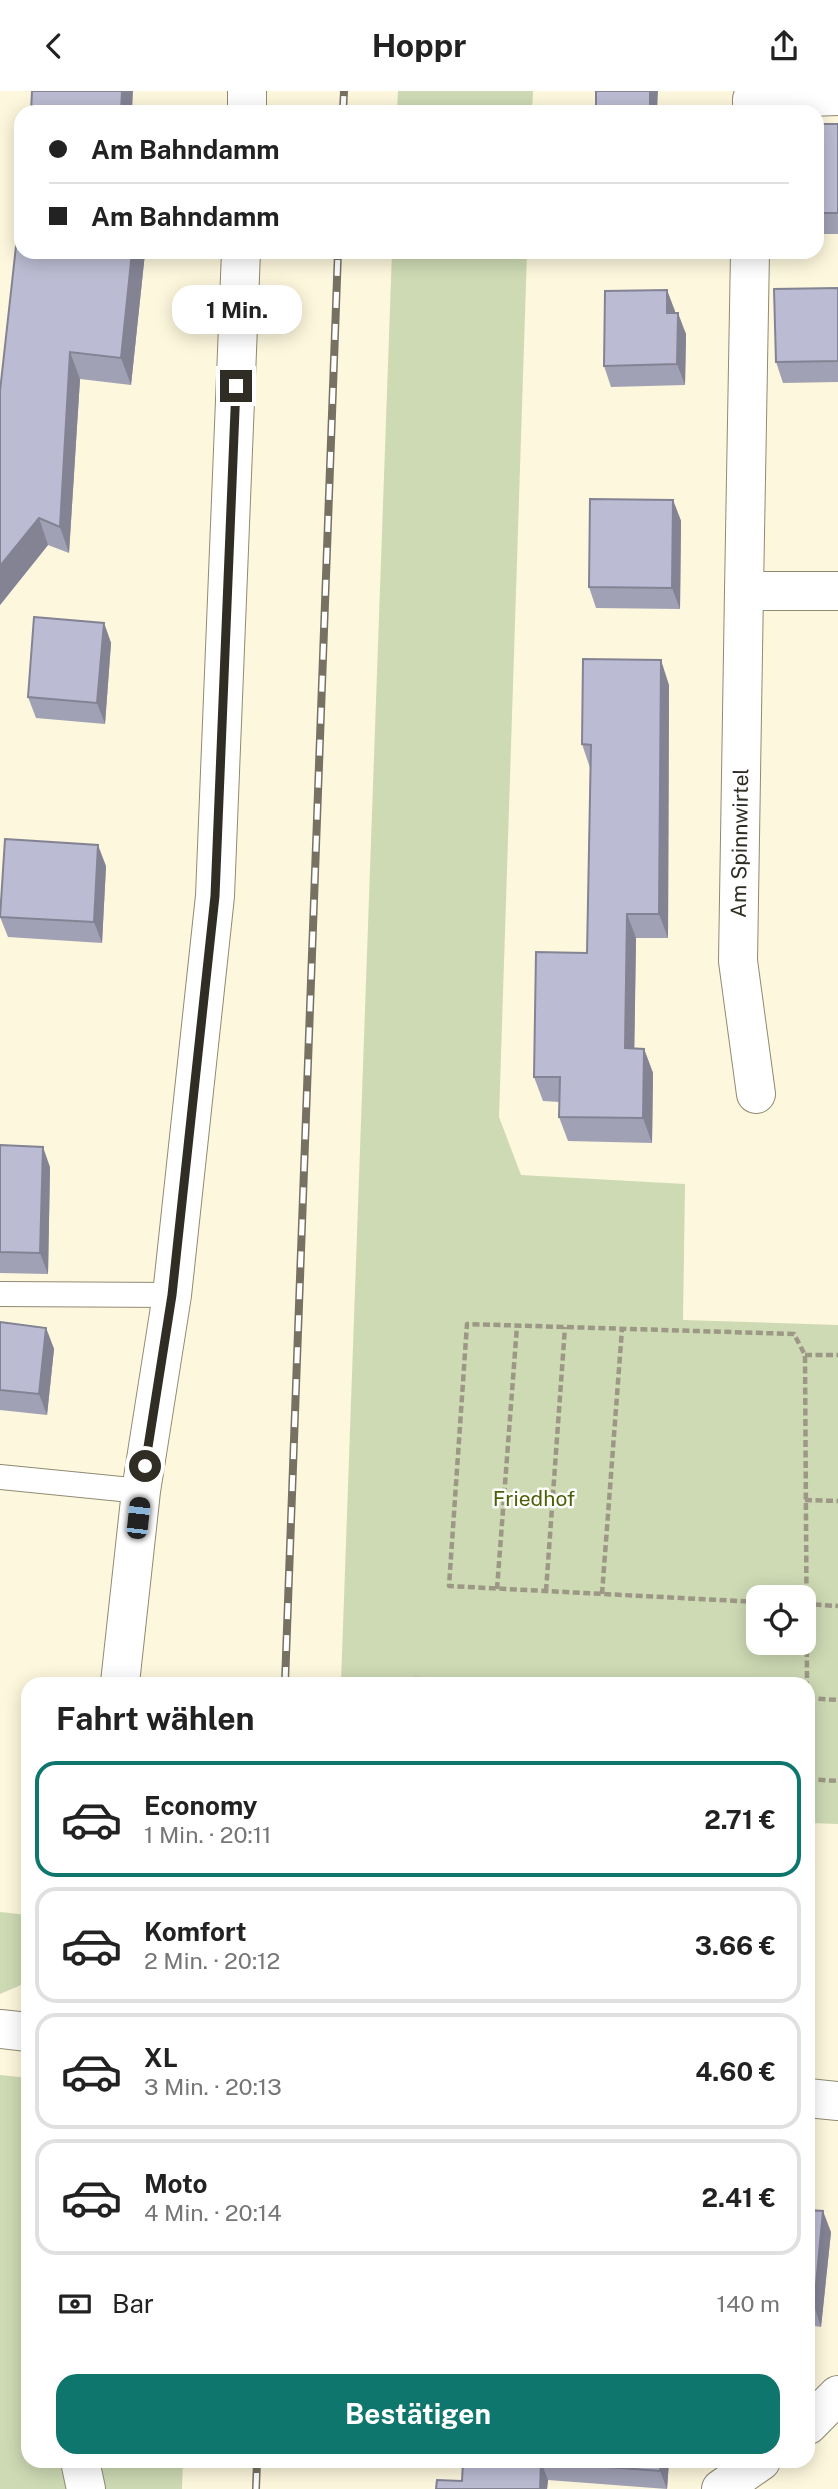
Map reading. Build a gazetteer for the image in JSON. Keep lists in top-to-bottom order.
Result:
{
  "streets": {
    "street": ["Am Spinnwirtel"]
  },
  "parks": ["Friedhof"],
  "page": {
    "header": "Hoppr",
    "banner": ["Am Bahndamm", "Am Bahndamm"],
    "bubble": "1 Min.",
    "heading": "Fahrt wählen",
    "list": [
      {
        "name": "Economy",
        "note": "1 Min. · 20:11",
        "value": "2.71 €"
      },
      {
        "name": "Komfort",
        "note": "2 Min. · 20:12",
        "value": "3.66 €"
      },
      {
        "name": "XL",
        "note": "3 Min. · 20:13",
        "value": "4.60 €"
      },
      {
        "name": "Moto",
        "note": "4 Min. · 20:14",
        "value": "2.41 €"
      }
    ],
    "pay": ["Bar", "140 m"],
    "buttons": "Bestätigen"
  }
}
